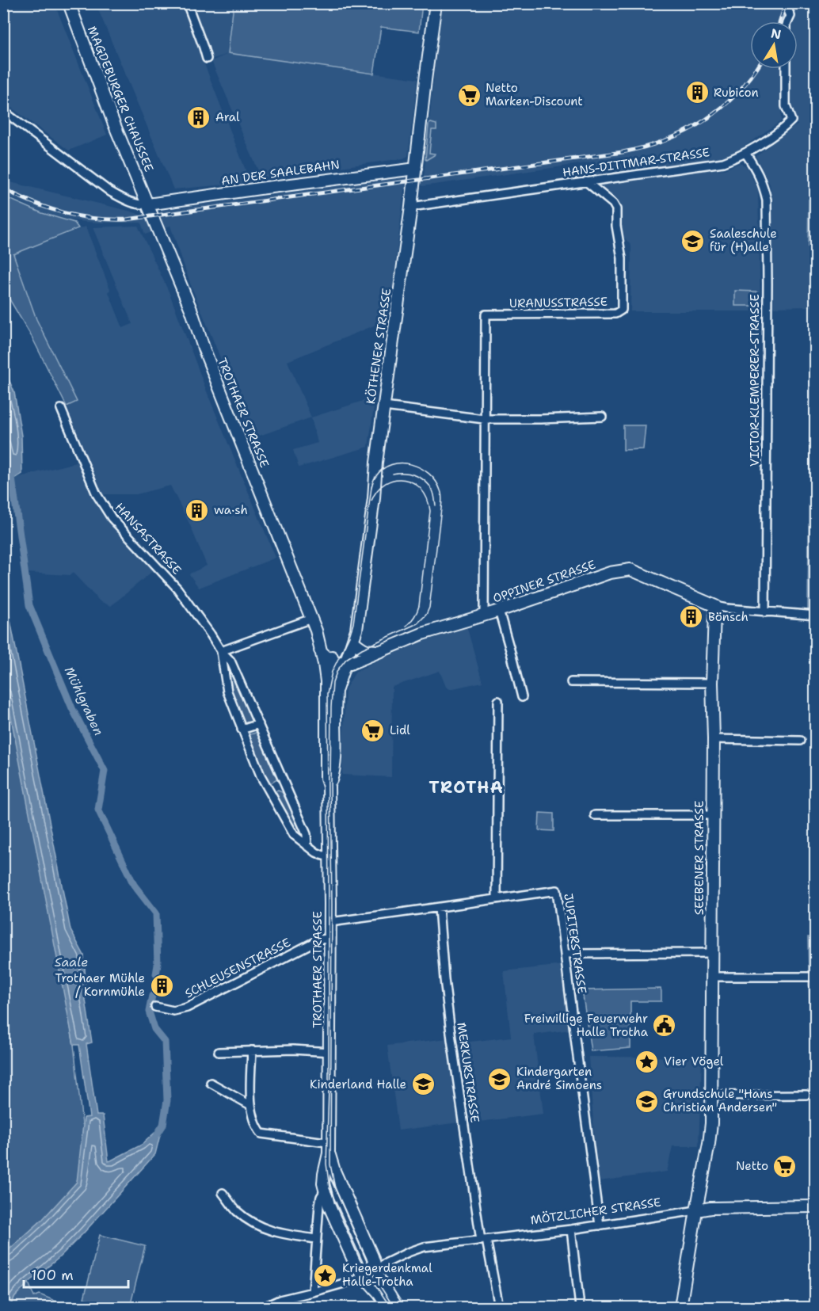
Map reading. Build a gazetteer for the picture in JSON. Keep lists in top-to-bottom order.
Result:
{
  "streets": {
    "main road": [
      "MAGDEBURGER CHAUSSEE",
      "AN DER SAALEBAHN",
      "KÖTHENER STRASSE",
      "TROTHAER STRASSE",
      "OPPINER STRASSE",
      "SEEBENER STRASSE",
      "MÖTZLICHER STRASSE"
    ],
    "street": [
      "HANS-DITTMAR-STRASSE",
      "URANUSSTRASSE",
      "VICTOR-KLEMPERER-STRASSE",
      "HANSASTRASSE",
      "JUPITERSTRASSE",
      "SCHLEUSENSTRASSE",
      "MERKURSTRASSE"
    ]
  },
  "crossings": [
    ["MAGDEBURGER CHAUSSEE", "AN DER SAALEBAHN"],
    ["MAGDEBURGER CHAUSSEE", "TROTHAER STRASSE"],
    ["HANS-DITTMAR-STRASSE", "URANUSSTRASSE"],
    ["HANS-DITTMAR-STRASSE", "KÖTHENER STRASSE"],
    ["HANS-DITTMAR-STRASSE", "VICTOR-KLEMPERER-STRASSE"],
    ["AN DER SAALEBAHN", "KÖTHENER STRASSE"],
    ["AN DER SAALEBAHN", "TROTHAER STRASSE"],
    ["URANUSSTRASSE", "OPPINER STRASSE"],
    ["KÖTHENER STRASSE", "TROTHAER STRASSE"],
    ["KÖTHENER STRASSE", "OPPINER STRASSE"],
    ["TROTHAER STRASSE", "OPPINER STRASSE"],
    ["TROTHAER STRASSE", "JUPITERSTRASSE"],
    ["TROTHAER STRASSE", "SCHLEUSENSTRASSE"],
    ["TROTHAER STRASSE", "MÖTZLICHER STRASSE"],
    ["OPPINER STRASSE", "SEEBENER STRASSE"],
    ["SEEBENER STRASSE", "MÖTZLICHER STRASSE"],
    ["JUPITERSTRASSE", "MERKURSTRASSE"],
    ["JUPITERSTRASSE", "MÖTZLICHER STRASSE"],
    ["MERKURSTRASSE", "MÖTZLICHER STRASSE"]
  ],
  "districts": ["TROTHA"],
  "water": ["Mühlgraben", "Saale"],
  "places": {
    "building": [
      "Rubicon",
      "Aral",
      "wa·sh",
      "Bönsch",
      "Trothaer Mühle / Kornmühle"
    ],
    "supermarket": ["Netto Marken-Discount", "Lidl", "Netto"],
    "school or university": [
      "Saaleschule für (H)alle",
      "Kindergarten André Simoens",
      "Kinderland Halle",
      "Grundschule \"Hans Christian Andersen\""
    ],
    "public building": ["Freiwillige Feuerwehr Halle Trotha"],
    "place": ["Vier Vögel", "Kriegerdenkmal Halle-Trotha"]
  },
  "scale_bar": "100 m",
  "north": "top"
}
